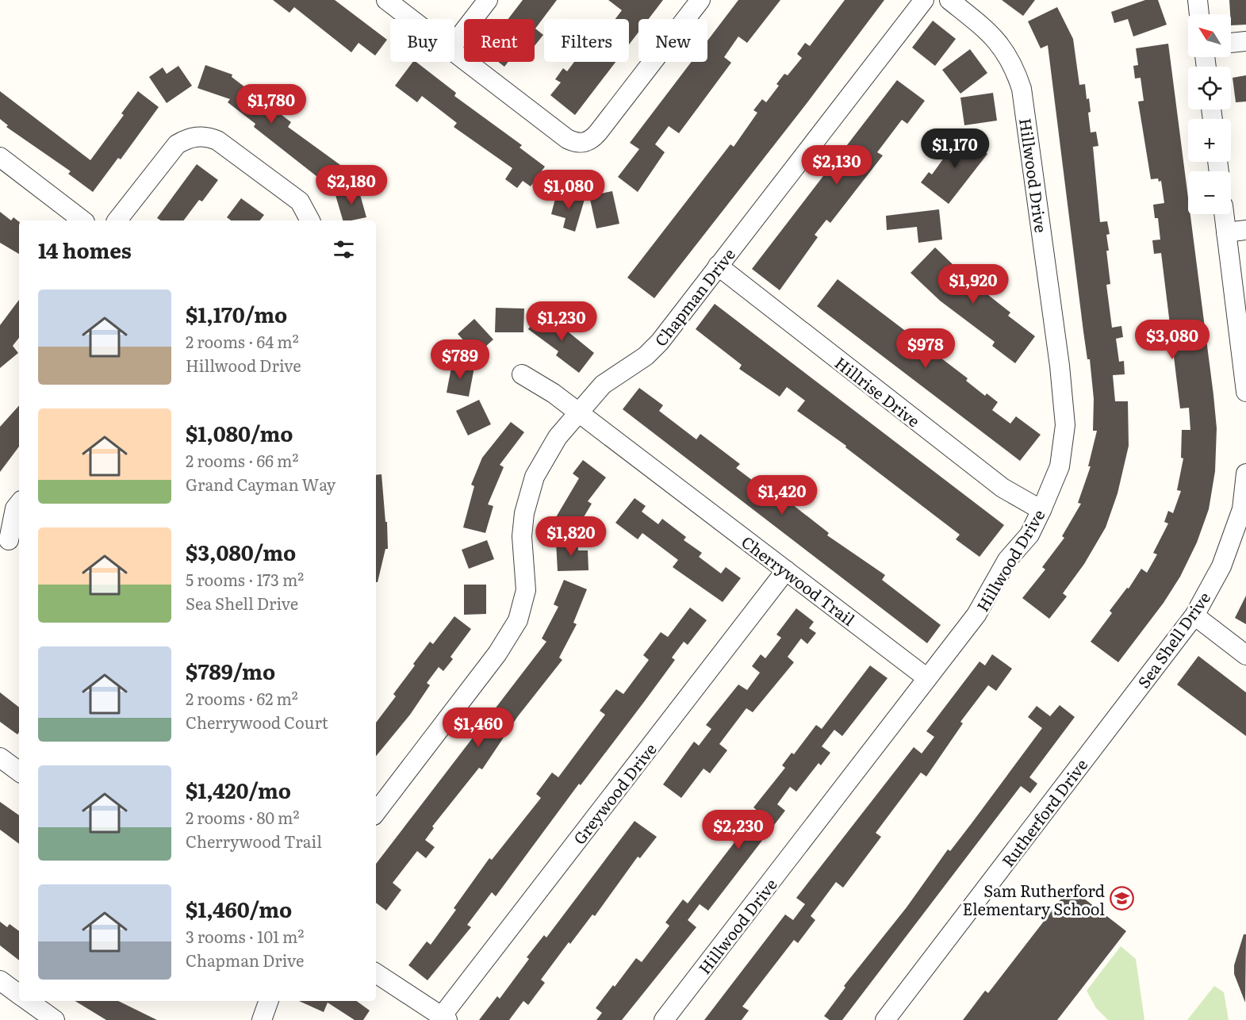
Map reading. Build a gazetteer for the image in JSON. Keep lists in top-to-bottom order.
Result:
{
  "streets": {
    "street": [
      "Hillwood Drive",
      "Chapman Drive",
      "Hillrise Drive",
      "Cherrywood Trail",
      "Sea Shell Drive",
      "Greywood Drive",
      "Rutherford Drive"
    ]
  },
  "crossings": [
    ["Hillwood Drive", "Hillrise Drive"],
    ["Hillwood Drive", "Cherrywood Trail"],
    ["Chapman Drive", "Hillrise Drive"],
    ["Chapman Drive", "Cherrywood Trail"],
    ["Cherrywood Trail", "Greywood Drive"],
    ["Sea Shell Drive", "Rutherford Drive"]
  ],
  "places": {
    "school or university": ["Sam Rutherford Elementary School"]
  },
  "north": "top left",
  "page": {
    "map_buttons": ["+", "−"],
    "chip": [
      "Buy",
      "Rent",
      "Filters",
      "New"
    ],
    "price": [
      "$1,780",
      "$1,170",
      "$2,130",
      "$2,180",
      "$1,080",
      "$1,920",
      "$1,230",
      "$3,080",
      "$978",
      "$789",
      "$1,420",
      "$1,820",
      "$1,460",
      "$2,230"
    ],
    "heading": "14 homes",
    "list": [
      {
        "name": "$1,170/mo",
        "note": "2 rooms · 64 m² · Hillwood Drive"
      },
      {
        "name": "$1,080/mo",
        "note": "2 rooms · 66 m² · Grand Cayman Way"
      },
      {
        "name": "$3,080/mo",
        "note": "5 rooms · 173 m² · Sea Shell Drive"
      },
      {
        "name": "$789/mo",
        "note": "2 rooms · 62 m² · Cherrywood Court"
      },
      {
        "name": "$1,420/mo",
        "note": "2 rooms · 80 m² · Cherrywood Trail"
      },
      {
        "name": "$1,460/mo",
        "note": "3 rooms · 101 m² · Chapman Drive"
      }
    ]
  }
}
